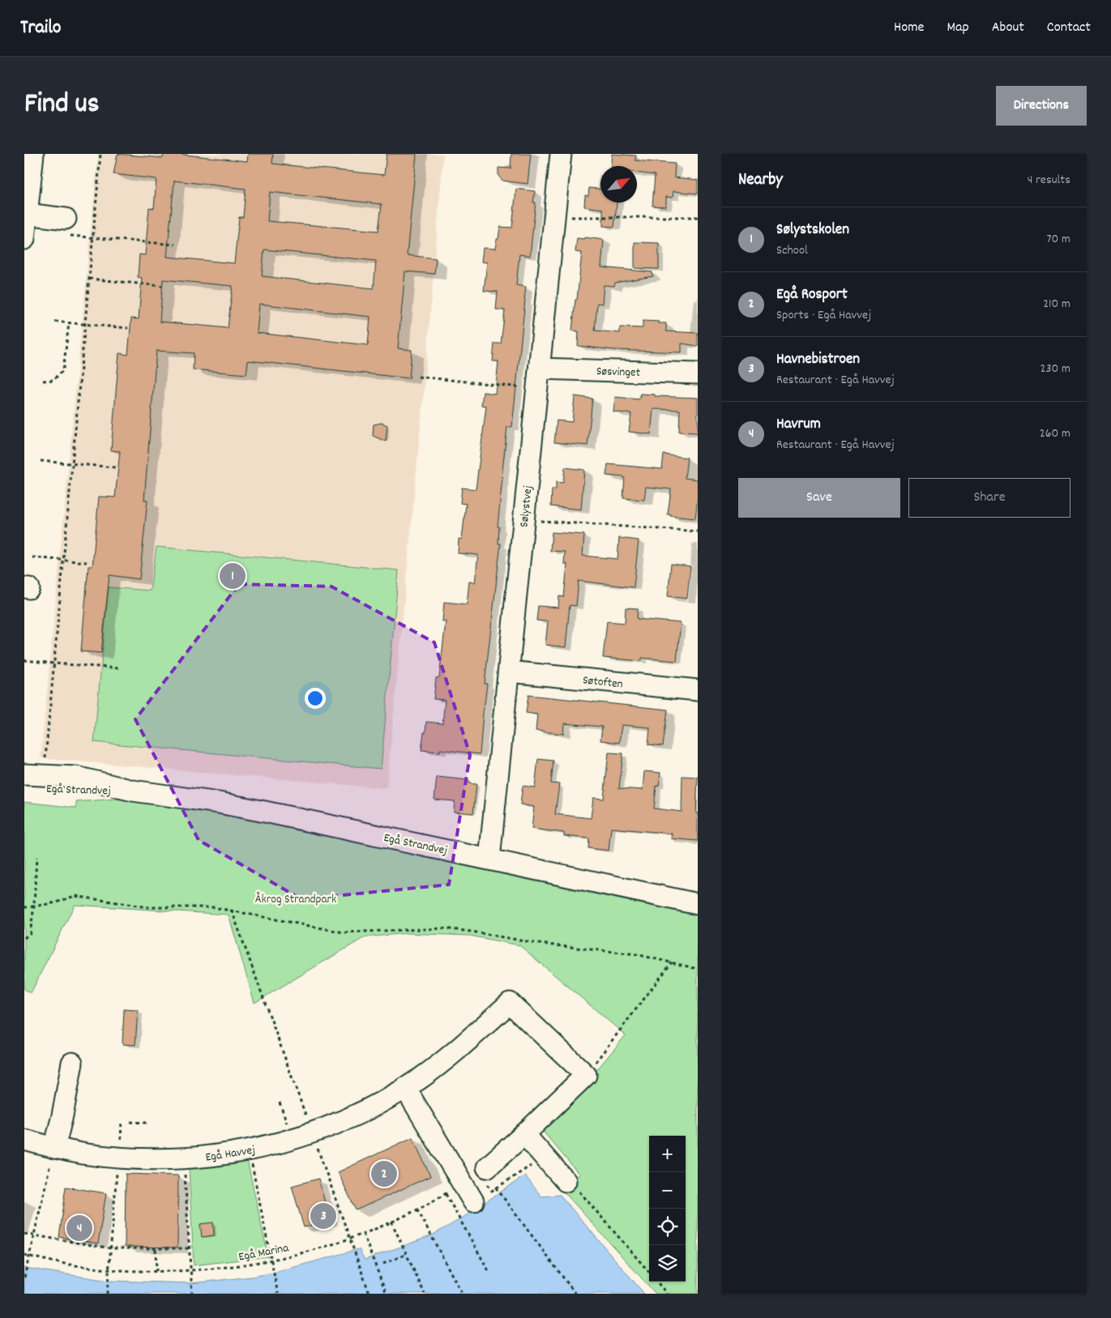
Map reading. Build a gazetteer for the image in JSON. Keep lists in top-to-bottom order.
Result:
{
  "streets": {
    "street": [
      "Søsvinget",
      "Sølystvej",
      "Søtoften",
      "Egå Strandvej",
      "Egå Havvej"
    ],
    "path": ["Egå Marina"]
  },
  "crossings": [
    ["Søsvinget", "Sølystvej"],
    ["Sølystvej", "Søtoften"],
    ["Sølystvej", "Egå Strandvej"]
  ],
  "parks": ["Åkrog Strandpark"],
  "north": "top right",
  "page": {
    "header": "Trailo",
    "nav": [
      "Home",
      "Map",
      "About",
      "Contact"
    ],
    "title": "Find us",
    "buttons": [
      "Directions",
      ["Save", "Share"]
    ],
    "heading": ["Nearby", "4 results"],
    "list": [
      {
        "mark": "1",
        "name": "Sølystskolen",
        "note": "School",
        "value": "70 m"
      },
      {
        "mark": "2",
        "name": "Egå Rosport",
        "note": "Sports · Egå Havvej",
        "value": "210 m"
      },
      {
        "mark": "3",
        "name": "Havnebistroen",
        "note": "Restaurant · Egå Havvej",
        "value": "230 m"
      },
      {
        "mark": "4",
        "name": "Havrum",
        "note": "Restaurant · Egå Havvej",
        "value": "260 m"
      }
    ],
    "pins": [
      "1",
      "2",
      "3",
      "4"
    ],
    "map_buttons": ["+", "−"]
  }
}
